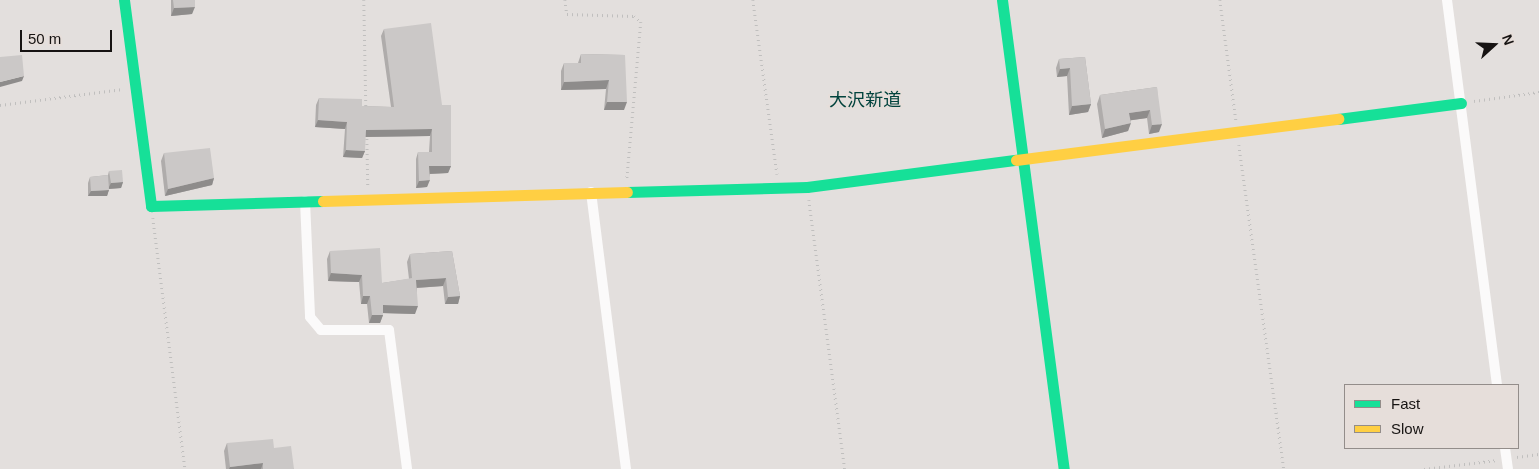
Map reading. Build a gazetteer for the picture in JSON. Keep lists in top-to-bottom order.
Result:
{
  "districts": ["大沢新道"],
  "legend": ["Fast", "Slow"],
  "scale_bar": "50 m",
  "north": "right"
}
